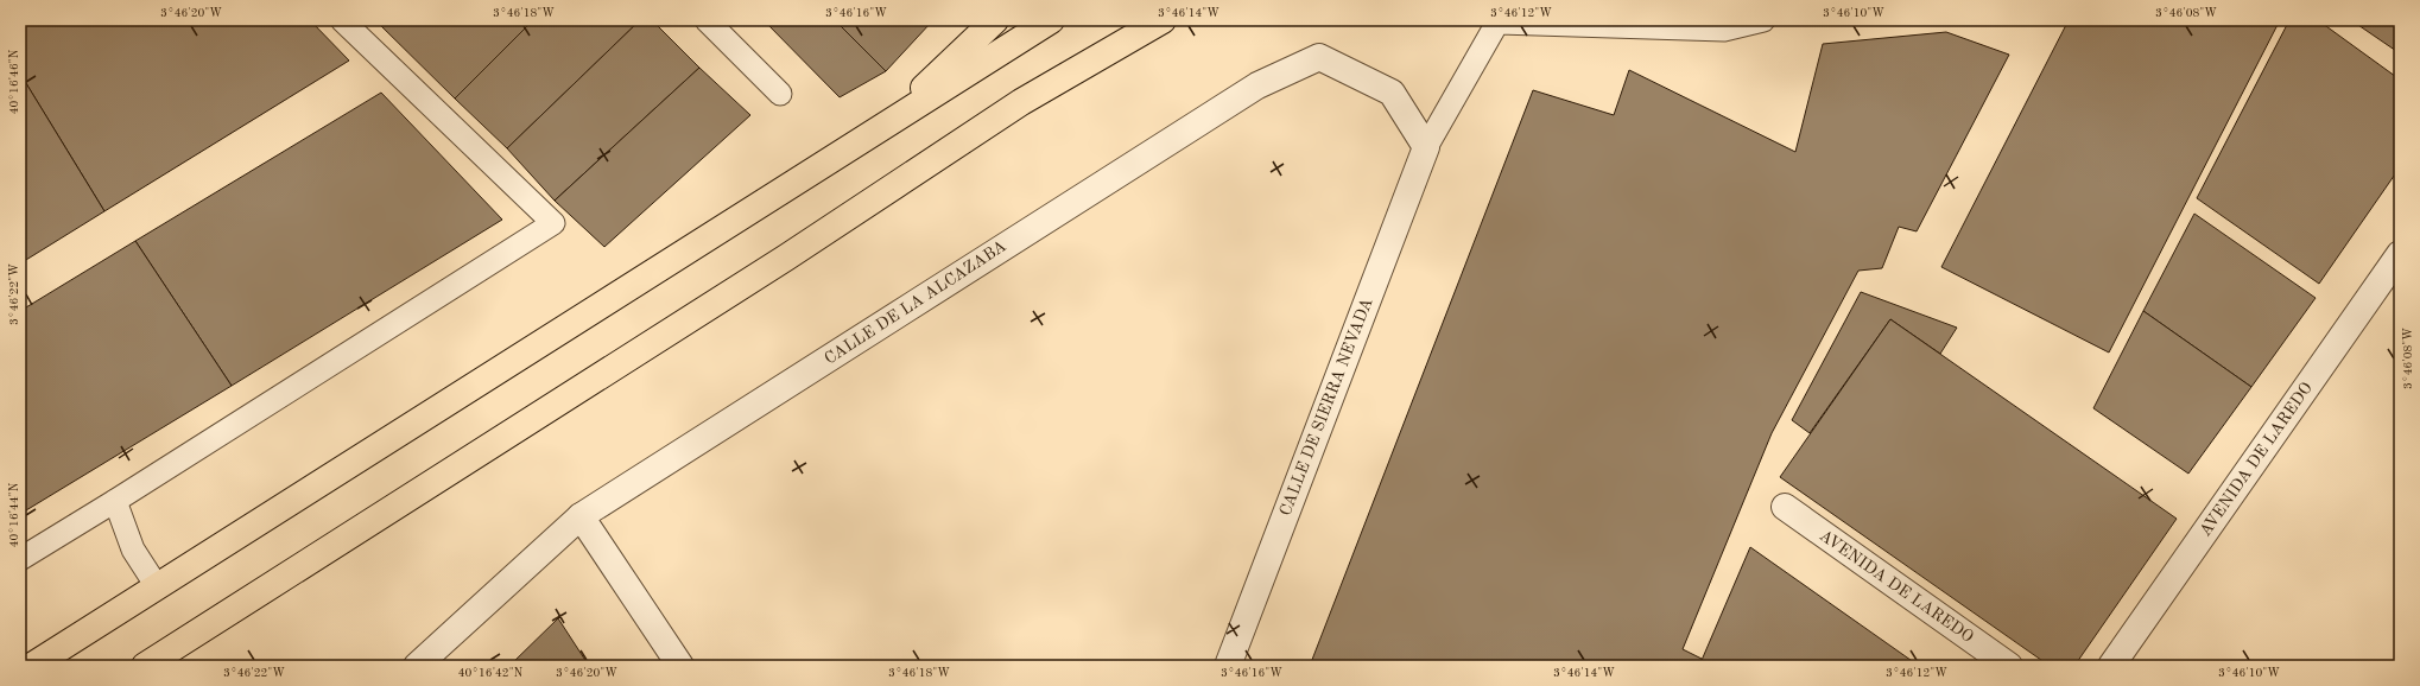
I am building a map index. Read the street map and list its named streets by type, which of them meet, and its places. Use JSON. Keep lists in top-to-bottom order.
{
  "streets": {
    "street": ["CALLE DE LA ALCAZABA", "CALLE DE SIERRA NEVADA", "AVENIDA DE LAREDO"]
  },
  "crossings": [
    ["CALLE DE LA ALCAZABA", "CALLE DE SIERRA NEVADA"]
  ],
  "coordinates": [
    "3°46'20\"W",
    "3°46'18\"W",
    "3°46'16\"W",
    "3°46'14\"W",
    "3°46'12\"W",
    "3°46'10\"W",
    "3°46'08\"W",
    "40°16'46\"N",
    "3°46'22\"W",
    "40°16'44\"N",
    "40°16'42\"N"
  ]
}
